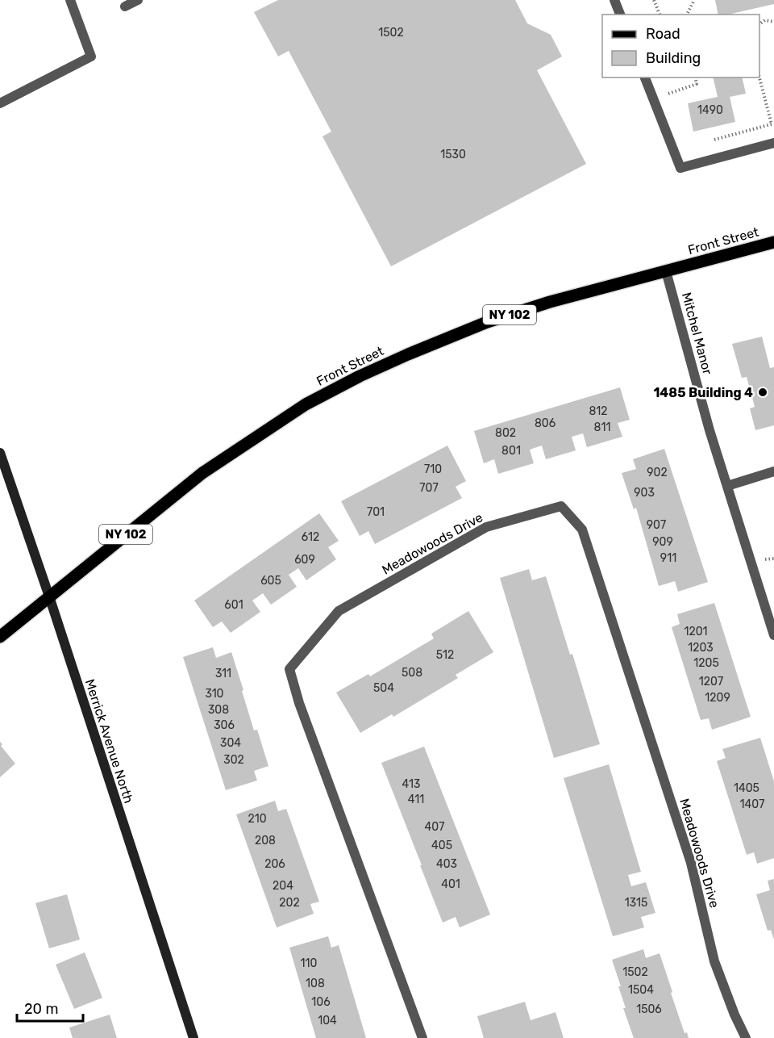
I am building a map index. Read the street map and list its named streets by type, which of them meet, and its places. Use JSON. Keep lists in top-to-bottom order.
{
  "streets": {
    "main road": ["Front Street", "NY 102", "Merrick Avenue North"],
    "street": ["Mitchel Manor", "Meadowoods Drive"]
  },
  "crossings": [
    ["Front Street", "Mitchel Manor"],
    ["Front Street", "Merrick Avenue North"]
  ],
  "places": ["1485 Building 4"],
  "house_numbers": [
    "1502",
    "1490",
    "1530",
    "812",
    "806",
    "811",
    "802",
    "801",
    "710",
    "902",
    "707",
    "903",
    "701",
    "907",
    "612",
    "909",
    "911",
    "609",
    "605",
    "601",
    "1201",
    "1203",
    "512",
    "1205",
    "508",
    "311",
    "1207",
    "504",
    "310",
    "1209",
    "308",
    "306",
    "304",
    "302",
    "413",
    "1405",
    "411",
    "1407",
    "210",
    "407",
    "208",
    "405",
    "206",
    "403",
    "401",
    "204",
    "202",
    "1315",
    "110",
    "1502",
    "108",
    "1504",
    "106",
    "1506",
    "104"
  ],
  "legend": ["Road", "Building"],
  "scale_bar": "20 m"
}
